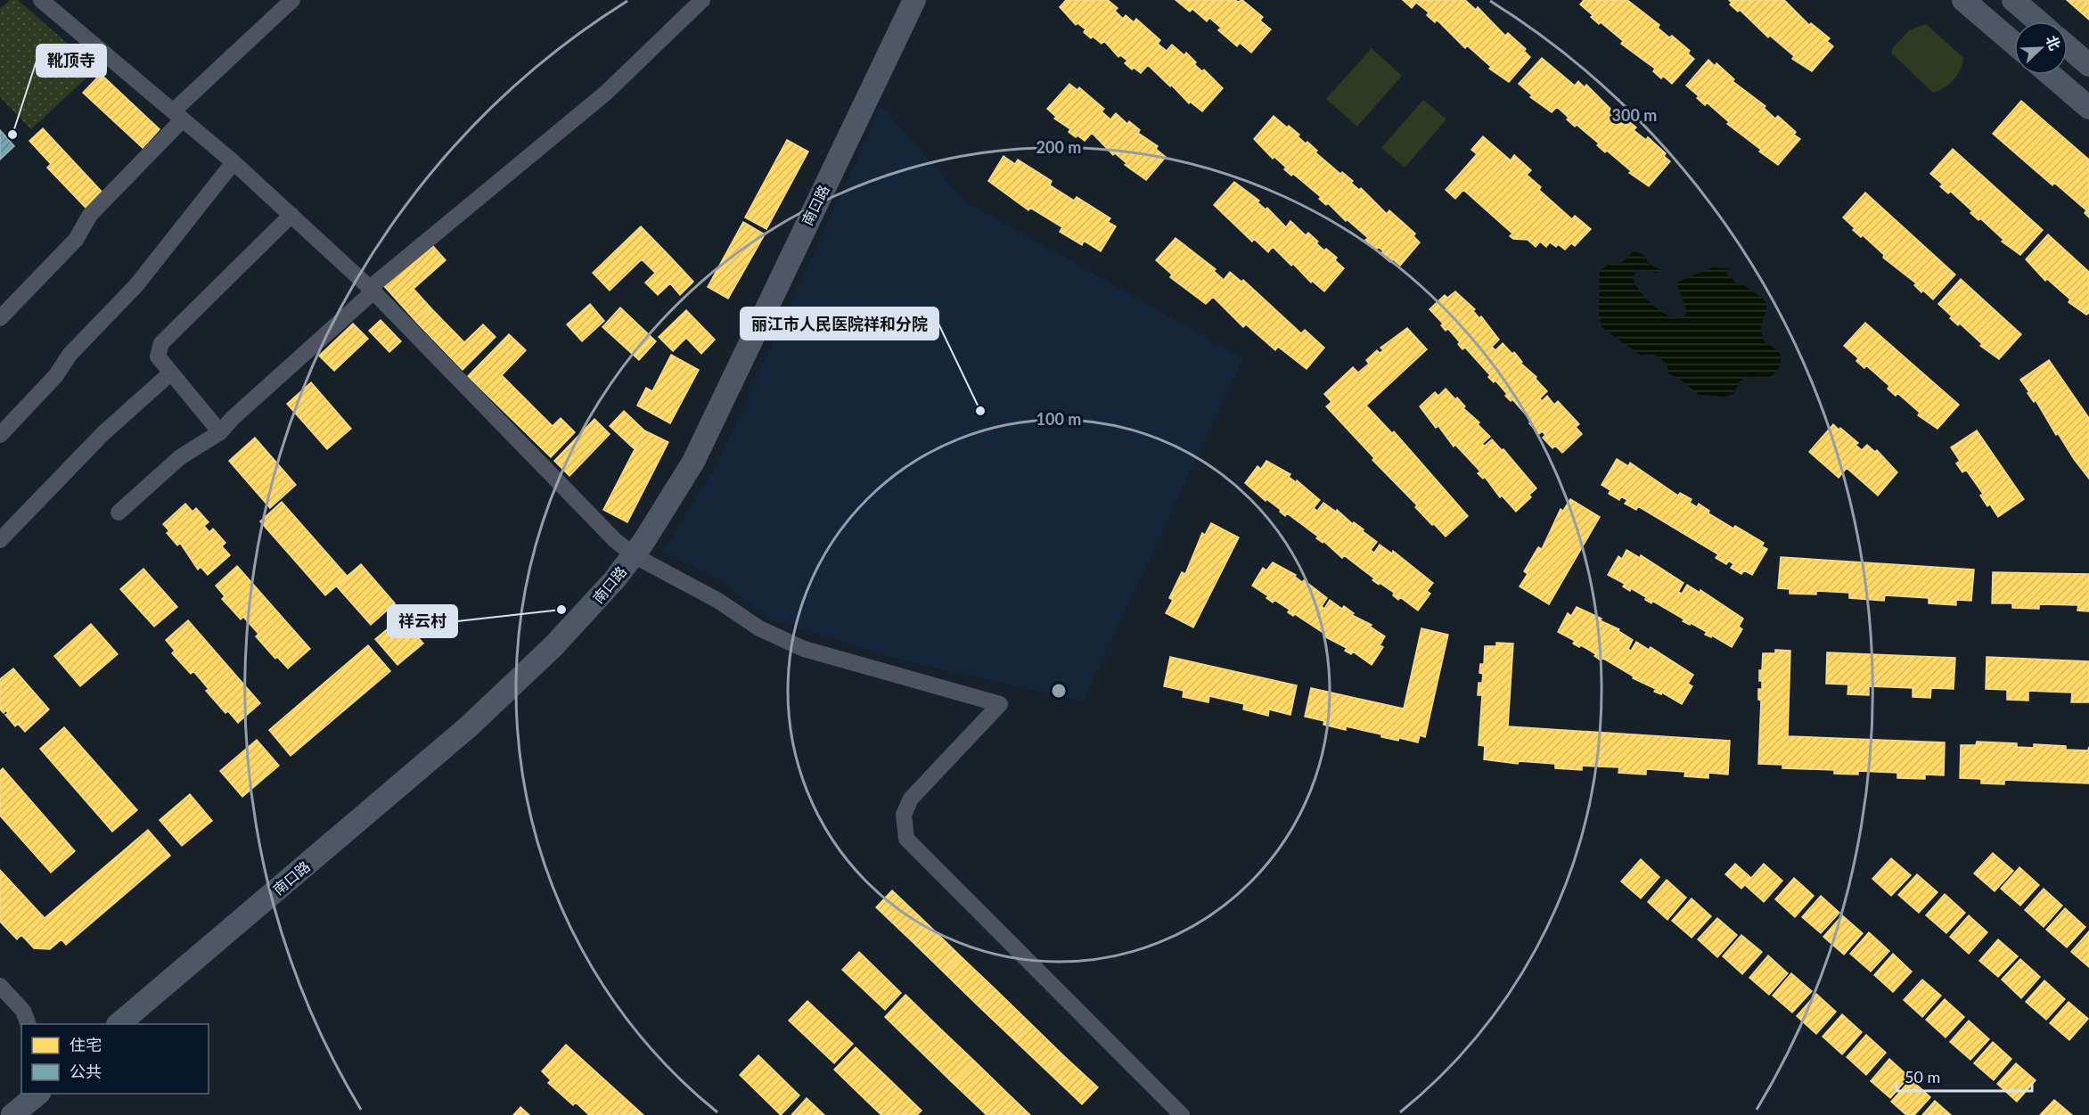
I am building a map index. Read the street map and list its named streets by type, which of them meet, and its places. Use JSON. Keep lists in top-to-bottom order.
{
  "streets": {
    "main road": ["南口路"]
  },
  "places": ["靴顶寺", "丽江市人民医院祥和分院", "祥云村"],
  "legend": ["住宅", "公共"],
  "scale_bar": "50 m",
  "north": "top right",
  "rings": ["300 m", "200 m", "100 m"]
}
